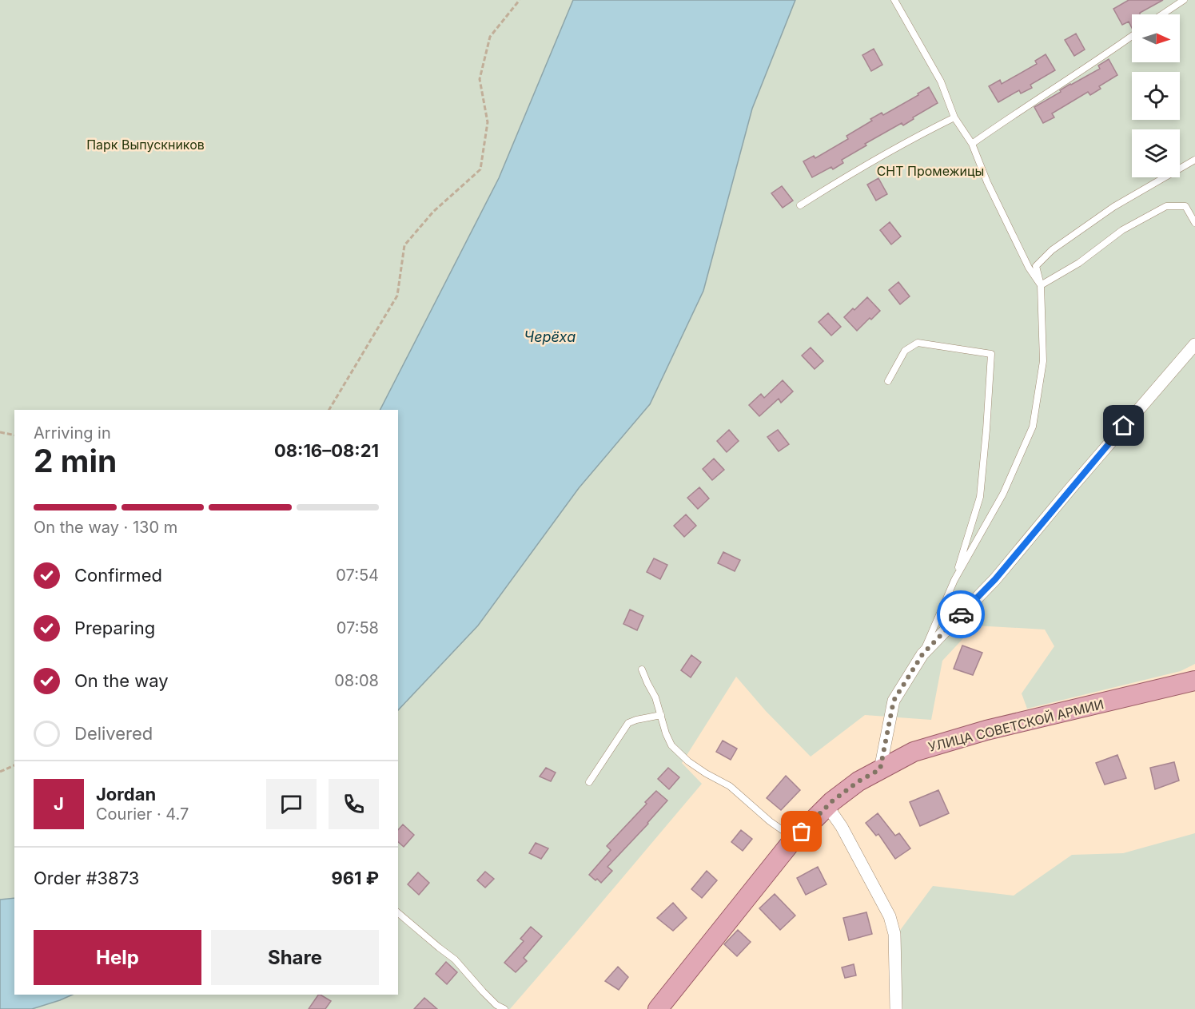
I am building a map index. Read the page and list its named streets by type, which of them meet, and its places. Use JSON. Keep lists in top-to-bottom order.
{
  "streets": {
    "main road": ["УЛИЦА СОВЕТСКОЙ АРМИИ"]
  },
  "water": ["Черёха"],
  "parks": ["Парк Выпускников", "СНТ Промежицы"],
  "north": "right",
  "page": {
    "heading": ["2 min", "Arriving in", "08:16–08:21"],
    "panel": [
      "Jordan",
      "Courier · 4.7",
      "Order #3873",
      "961 ₽"
    ],
    "bar": "On the way · 130 m",
    "list": [
      ["Confirmed", "07:54"],
      ["Preparing", "07:58"],
      ["On the way", "08:08"],
      "Delivered"
    ],
    "round": "J",
    "buttons": ["Help", "Share"]
  }
}
